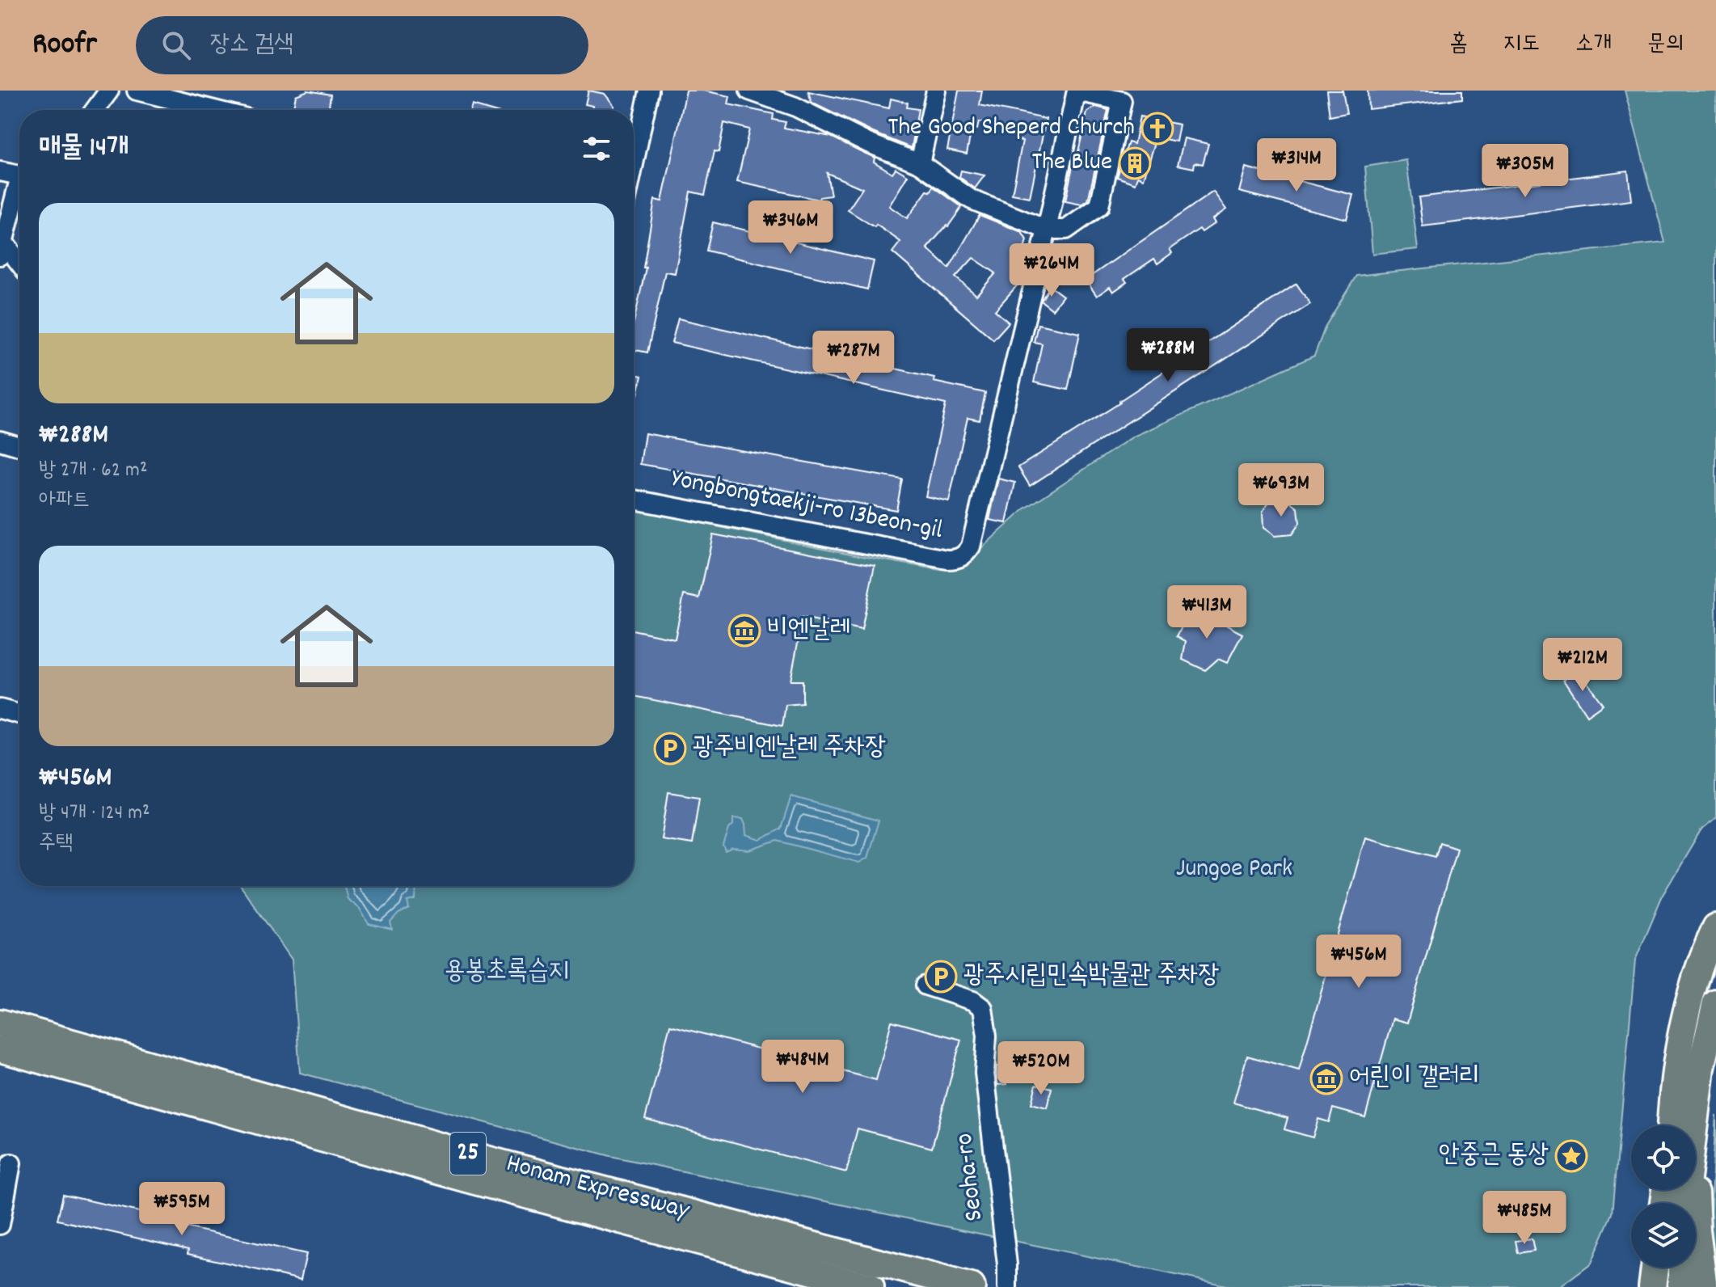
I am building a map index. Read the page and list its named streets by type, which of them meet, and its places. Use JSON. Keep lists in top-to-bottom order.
{
  "streets": {
    "highway": ["25", "Honam Expressway"],
    "street": ["Yongbongtaekji-ro 13beon-gil", "Seoha-ro"]
  },
  "parks": ["Jungoe Park", "용봉초록습지"],
  "places": {
    "church": ["The Good Sheperd Church"],
    "building": ["The Blue"],
    "museum": ["비엔날레", "어린이 갤러리"],
    "parking": ["광주비엔날레 주차장", "광주시립민속박물관 주차장"],
    "place": ["안중근 동상"]
  },
  "page": {
    "header": "Roofr",
    "search": "장소 검색",
    "nav": [
      "홈",
      "지도",
      "소개",
      "문의"
    ],
    "heading": "매물 14개",
    "price": [
      "₩314M",
      "₩305M",
      "₩346M",
      "₩264M",
      "₩288M",
      "₩287M",
      "₩693M",
      "₩413M",
      "₩212M",
      "₩456M",
      "₩484M",
      "₩520M",
      "₩595M",
      "₩485M"
    ],
    "list": [
      {
        "name": "₩288M",
        "note": "방 2개 · 62 m² · 아파트"
      },
      {
        "name": "₩456M",
        "note": "방 4개 · 124 m² · 주택"
      }
    ]
  }
}
